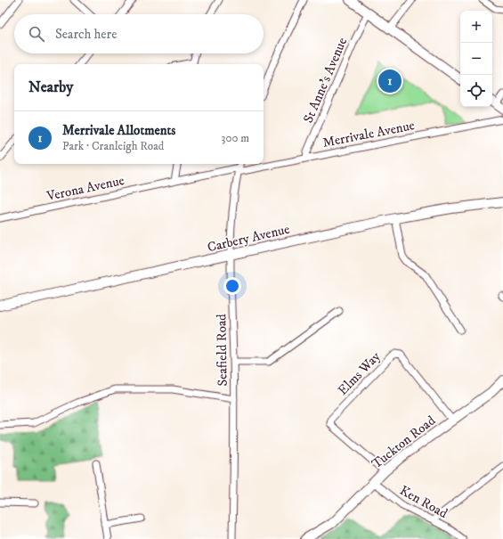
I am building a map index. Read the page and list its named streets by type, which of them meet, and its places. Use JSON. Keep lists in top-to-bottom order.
{
  "streets": {
    "street": [
      "St Anne's Avenue",
      "Merrivale Avenue",
      "Verona Avenue",
      "Carbery Avenue",
      "Seafield Road",
      "Elms Way",
      "Tuckton Road",
      "Ken Road"
    ]
  },
  "crossings": [
    ["St Anne's Avenue", "Merrivale Avenue"],
    ["Merrivale Avenue", "Verona Avenue"],
    ["Merrivale Avenue", "Seafield Road"],
    ["Verona Avenue", "Seafield Road"],
    ["Carbery Avenue", "Seafield Road"],
    ["Elms Way", "Tuckton Road"],
    ["Tuckton Road", "Ken Road"]
  ],
  "page": {
    "map_buttons": ["+", "−"],
    "search": "Search here",
    "heading": "Nearby",
    "pins": "1",
    "list": [
      {
        "mark": "1",
        "name": "Merrivale Allotments",
        "note": "Park · Cranleigh Road",
        "value": "300 m"
      }
    ]
  }
}
